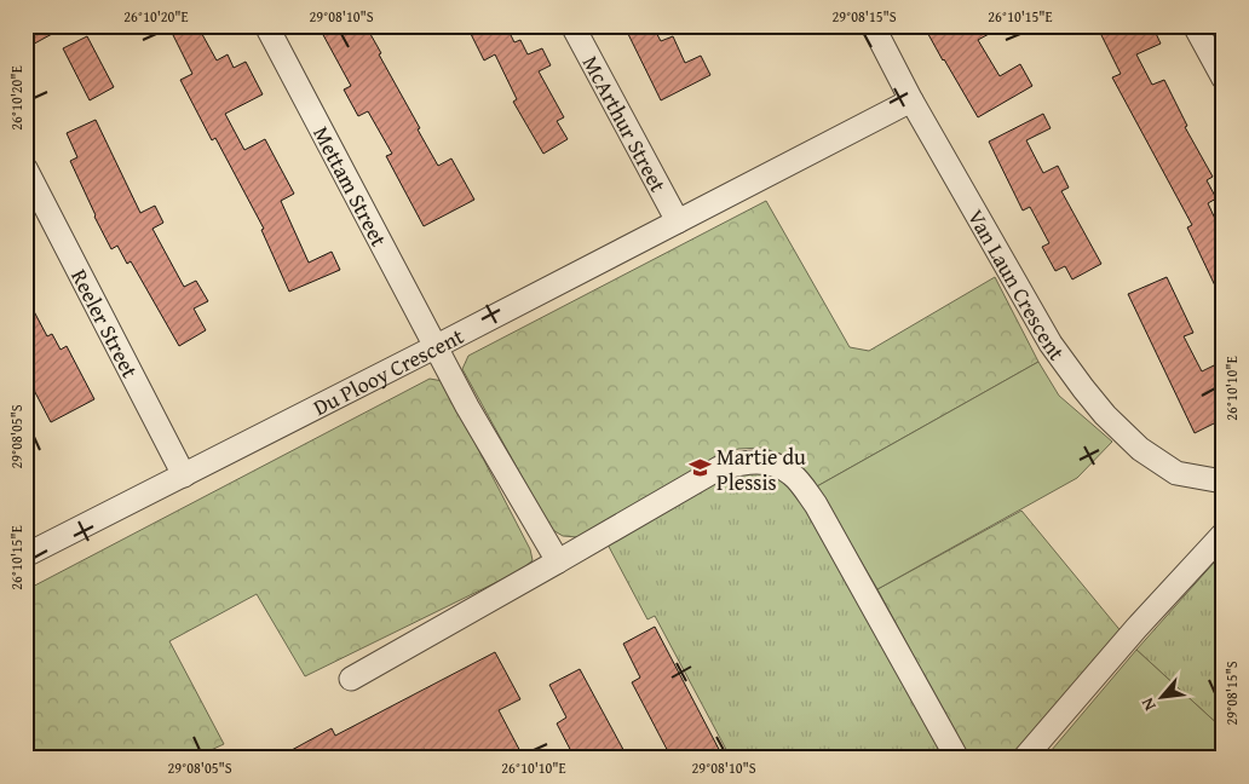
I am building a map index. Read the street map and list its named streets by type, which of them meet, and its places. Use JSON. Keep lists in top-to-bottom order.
{
  "streets": {
    "street": [
      "McArthur Street",
      "Mettam Street",
      "Van Laun Crescent",
      "Reeler Street",
      "Du Plooy Crescent"
    ]
  },
  "crossings": [
    ["McArthur Street", "Du Plooy Crescent"],
    ["Mettam Street", "Du Plooy Crescent"],
    ["Van Laun Crescent", "Du Plooy Crescent"],
    ["Reeler Street", "Du Plooy Crescent"]
  ],
  "places": {
    "school or university": ["Martie du Plessis"]
  },
  "north": "bottom left",
  "coordinates": [
    "26°10'20\"E",
    "29°08'10\"S",
    "29°08'15\"S",
    "26°10'15\"E",
    "26°10'10\"E",
    "29°08'05\"S"
  ]
}
